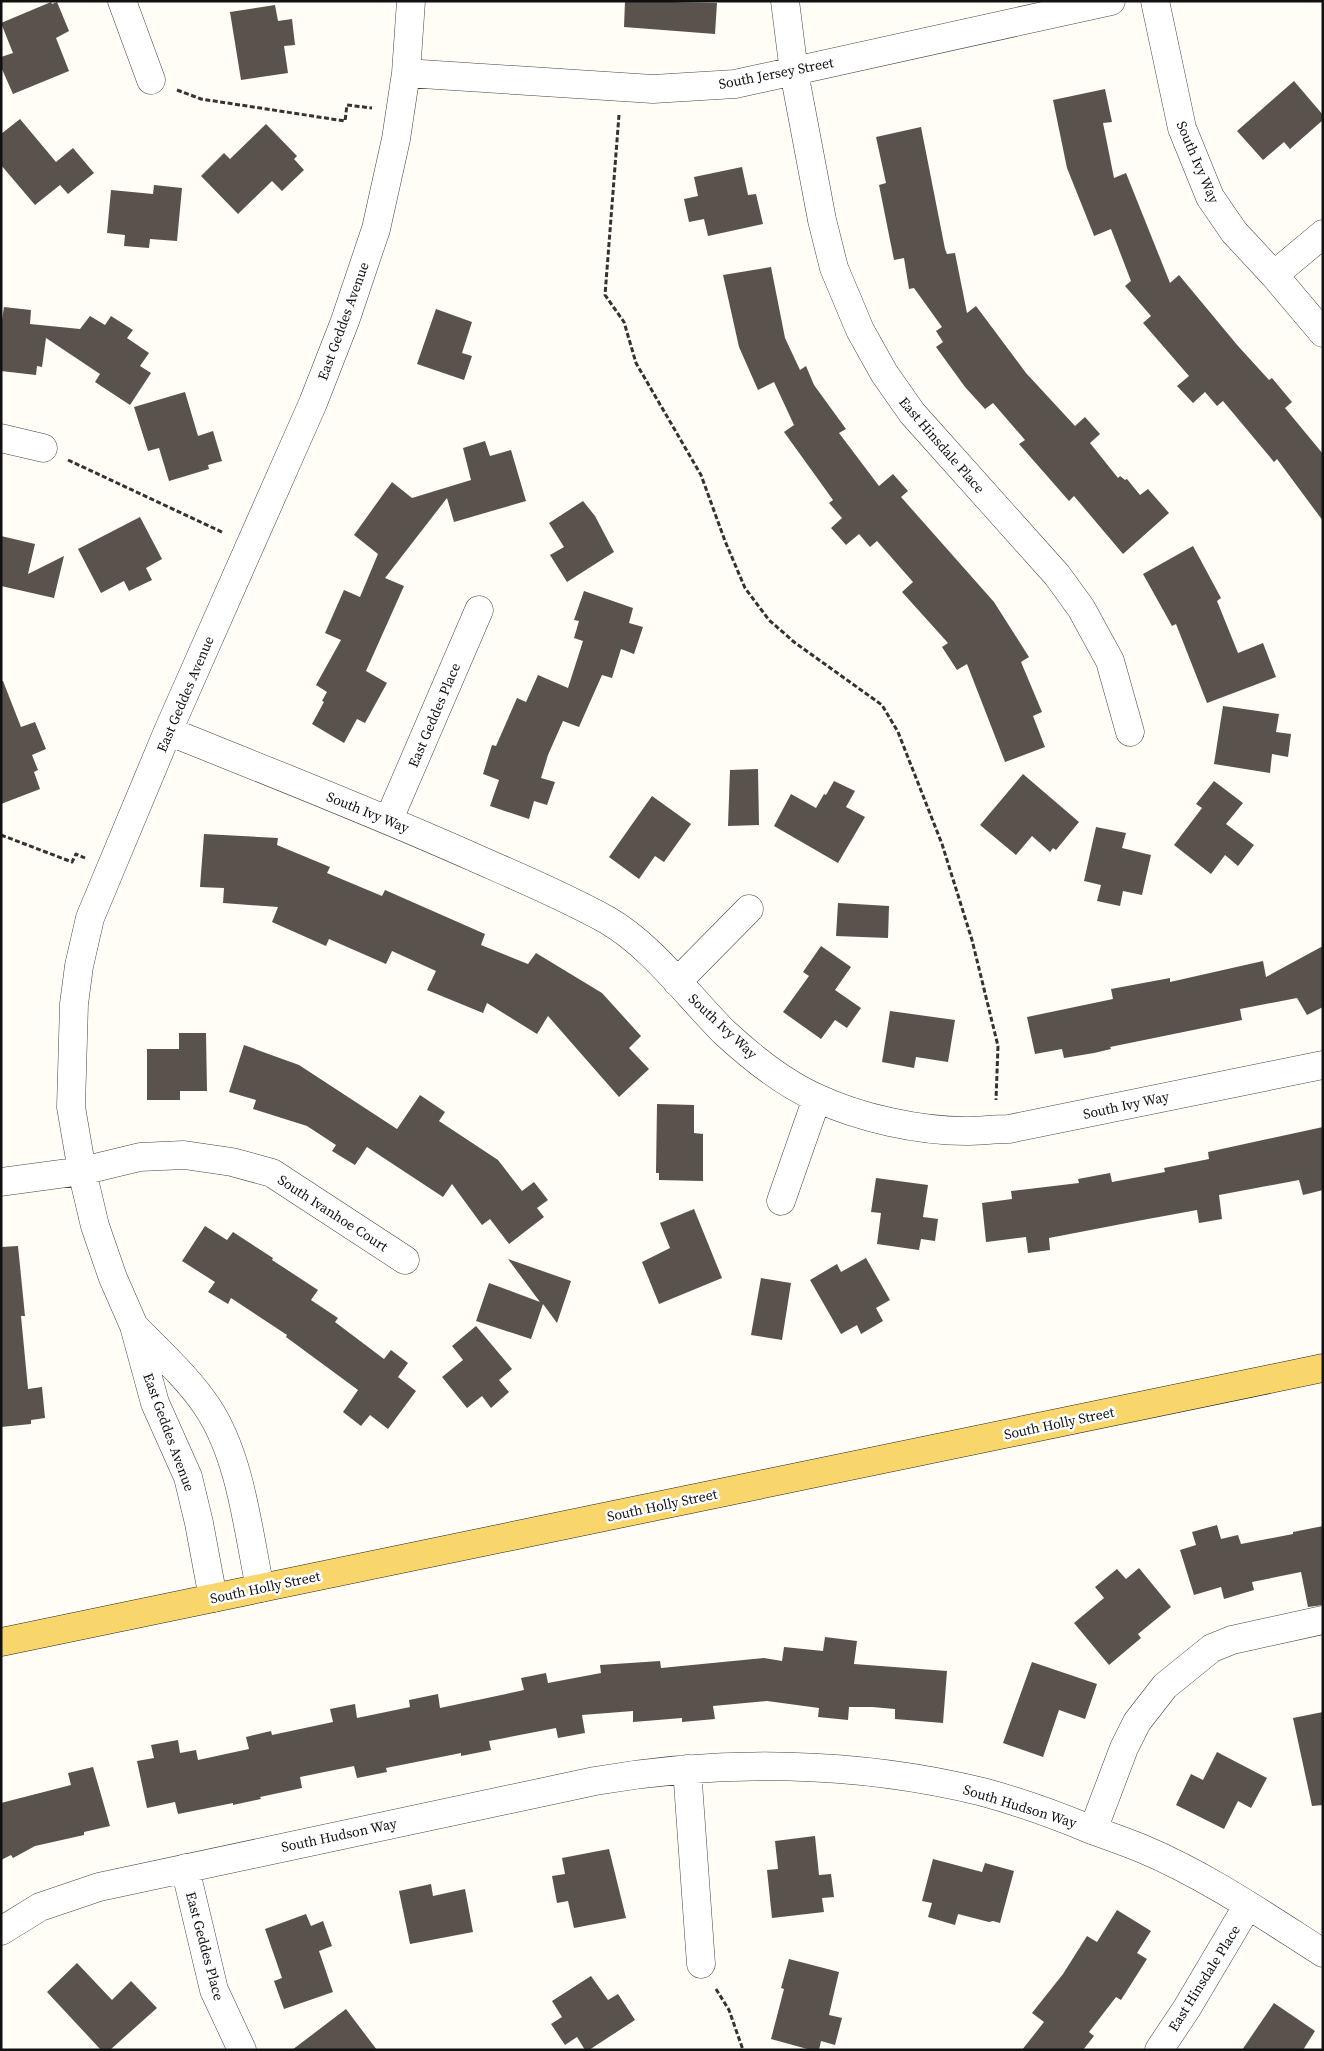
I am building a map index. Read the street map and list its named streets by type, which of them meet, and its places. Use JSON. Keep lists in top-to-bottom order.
{
  "streets": {
    "main road": ["South Holly Street"],
    "street": [
      "South Jersey Street",
      "South Ivy Way",
      "East Geddes Avenue",
      "East Hinsdale Place",
      "East Geddes Place",
      "South Ivanhoe Court",
      "South Hudson Way"
    ]
  },
  "crossings": [
    ["South Jersey Street", "East Geddes Avenue"],
    ["South Jersey Street", "East Hinsdale Place"],
    ["South Ivy Way", "East Geddes Avenue"],
    ["South Ivy Way", "East Geddes Place"],
    ["East Geddes Avenue", "South Ivanhoe Court"],
    ["East Geddes Avenue", "South Holly Street"],
    ["East Hinsdale Place", "South Hudson Way"],
    ["East Geddes Place", "South Hudson Way"]
  ]
}
